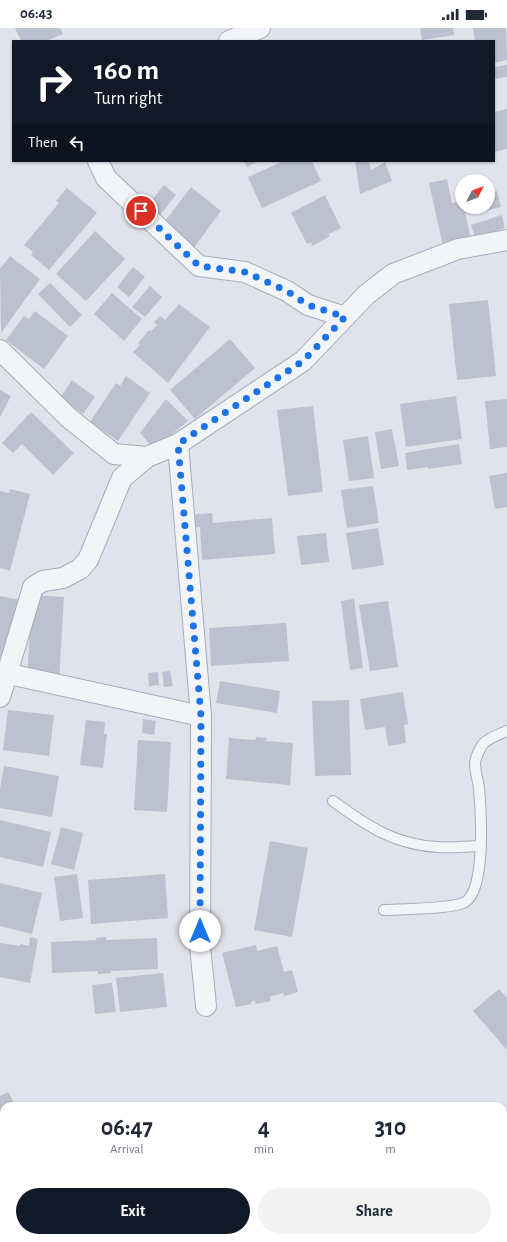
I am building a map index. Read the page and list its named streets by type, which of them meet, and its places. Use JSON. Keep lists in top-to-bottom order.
{
  "north": "top right",
  "page": {
    "status": "06:43",
    "turn": ["160 m", "Turn right"],
    "then": "Then",
    "eta": [
      "06:47",
      "Arrival",
      "4",
      "min",
      "310",
      "m"
    ],
    "buttons": ["Exit", "Share"]
  }
}
